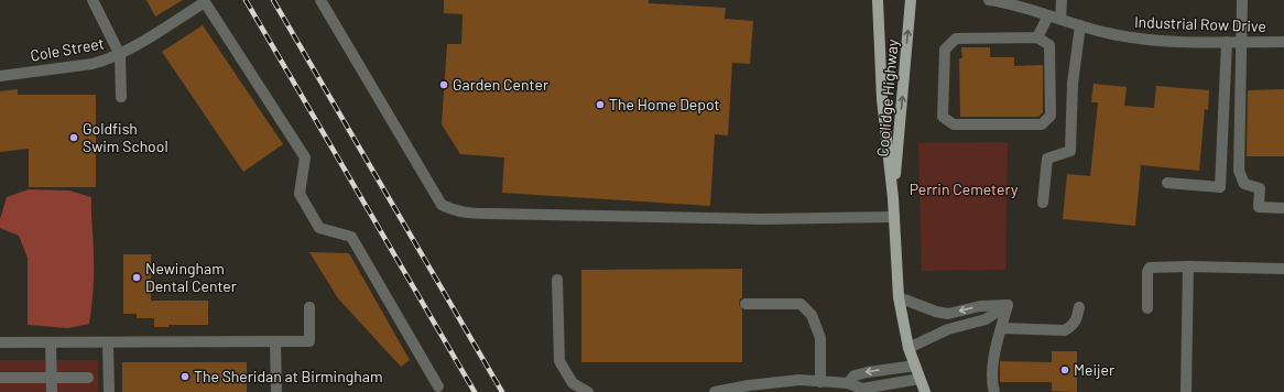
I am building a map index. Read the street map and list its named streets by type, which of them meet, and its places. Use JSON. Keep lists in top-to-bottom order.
{
  "streets": {
    "main road": ["Coolidge Highway"],
    "street": ["Industrial Row Drive", "Cole Street"]
  },
  "parks": ["Perrin Cemetery"],
  "places": [
    "Garden Center",
    "The Home Depot",
    "Goldfish Swim School",
    "Newingham Dental Center",
    "Meijer",
    "The Sheridan at Birmingham"
  ]
}
